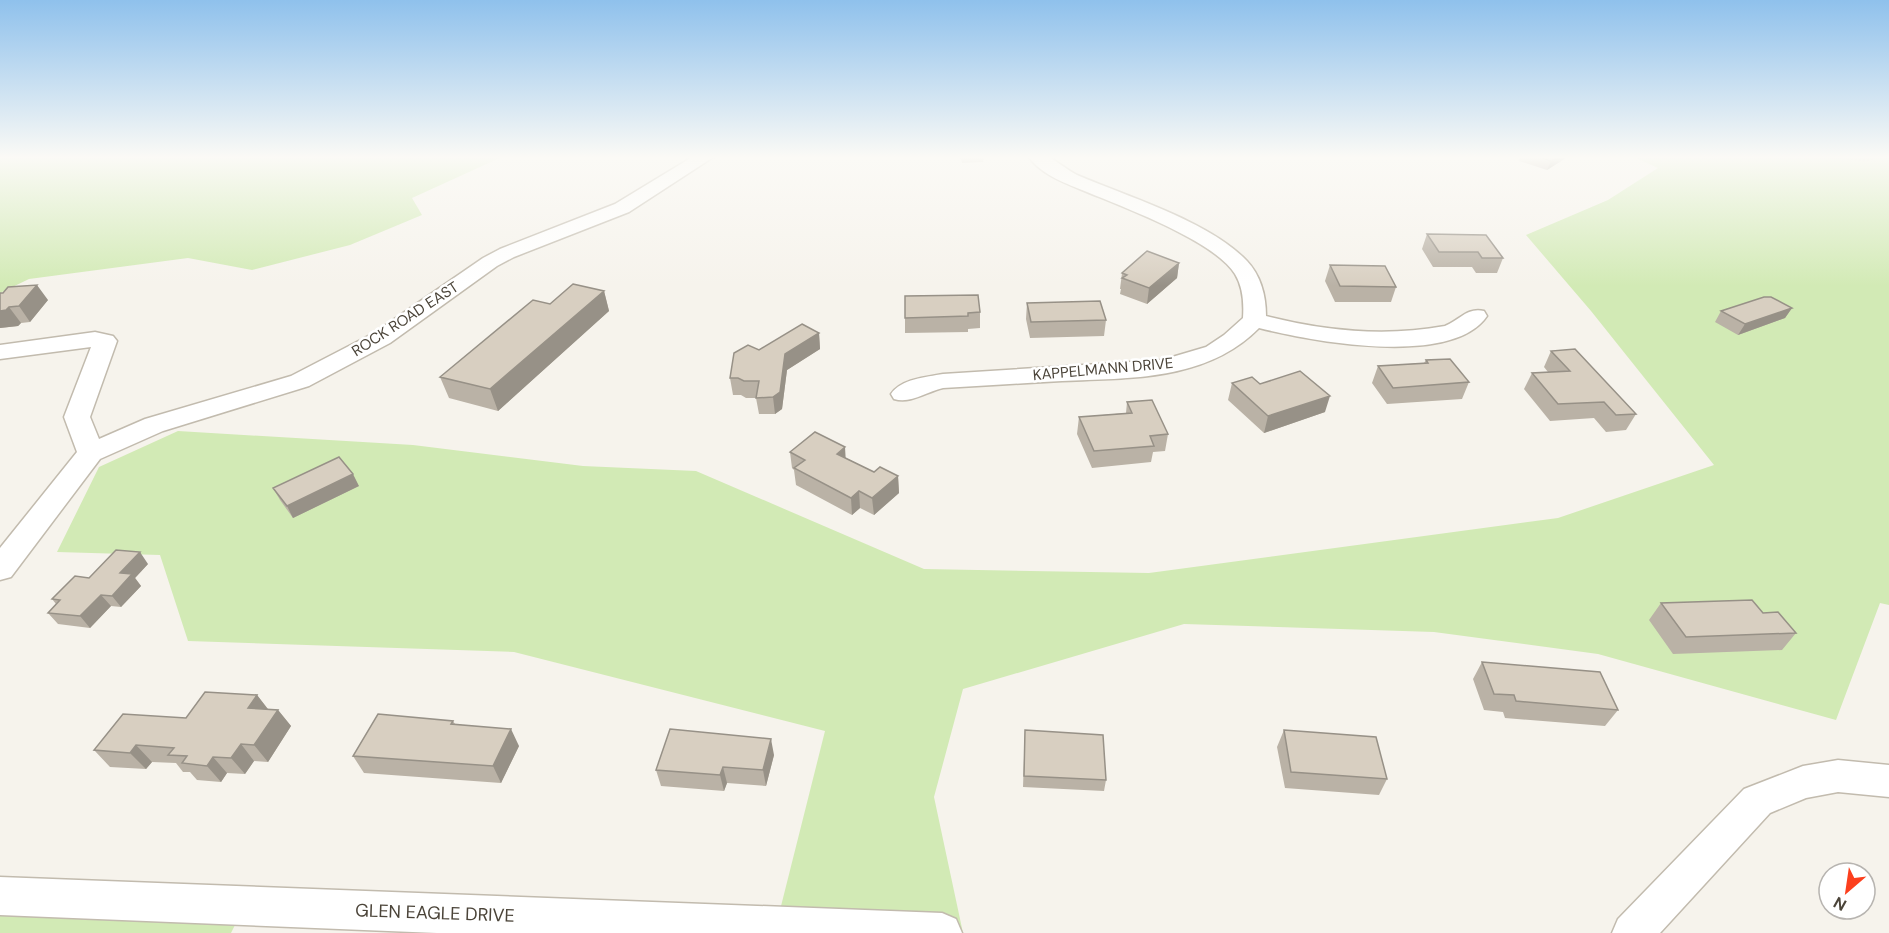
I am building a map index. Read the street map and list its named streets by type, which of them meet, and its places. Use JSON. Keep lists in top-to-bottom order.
{
  "streets": {
    "street": ["ROCK ROAD EAST", "KAPPELMANN DRIVE", "GLEN EAGLE DRIVE"]
  },
  "north": "bottom left"
}
